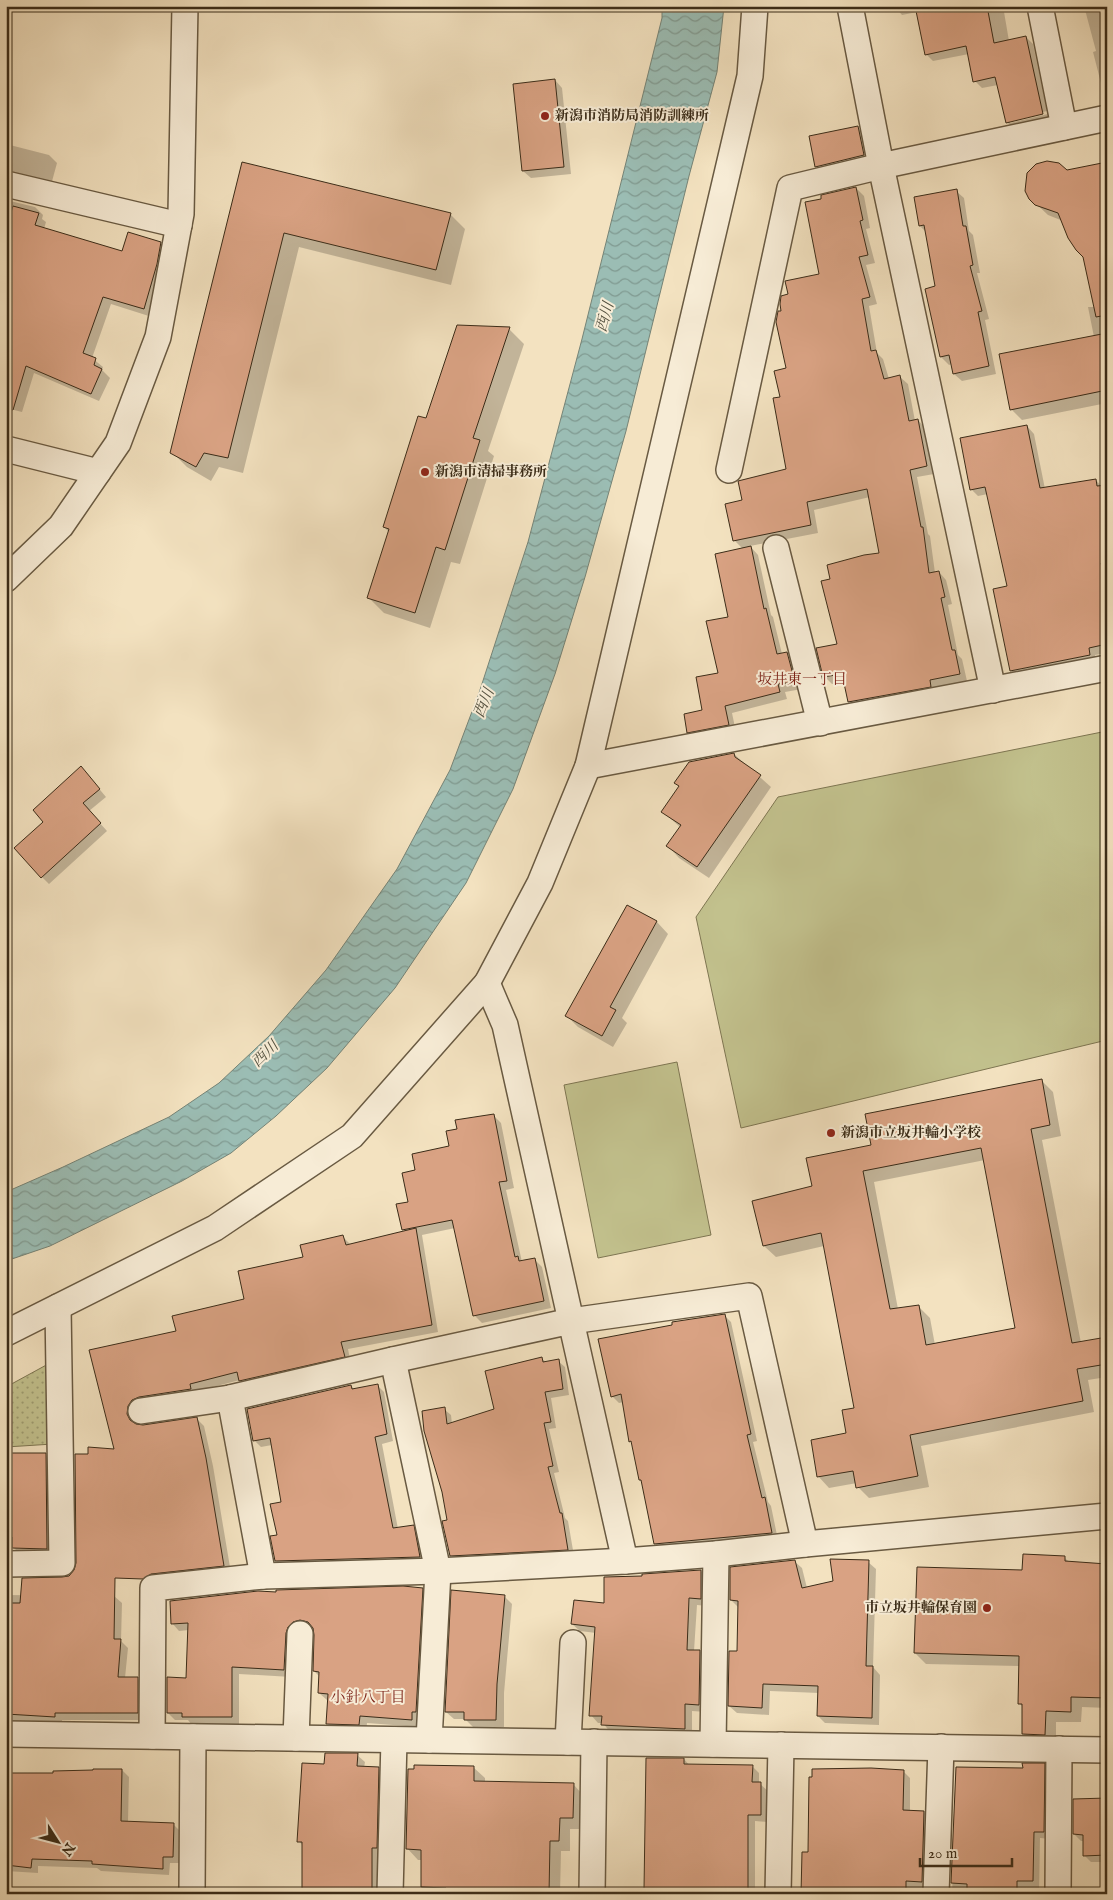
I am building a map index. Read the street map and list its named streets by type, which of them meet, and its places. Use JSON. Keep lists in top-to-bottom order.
{
  "districts": ["坂井東一丁目", "小針八丁目"],
  "water": ["西川"],
  "places": [
    "新潟市消防局消防訓練所",
    "新潟市清掃事務所",
    "新潟市立坂井輪小学校",
    "市立坂井輪保育園"
  ],
  "scale_bar": "20 m",
  "north": "bottom right"
}
